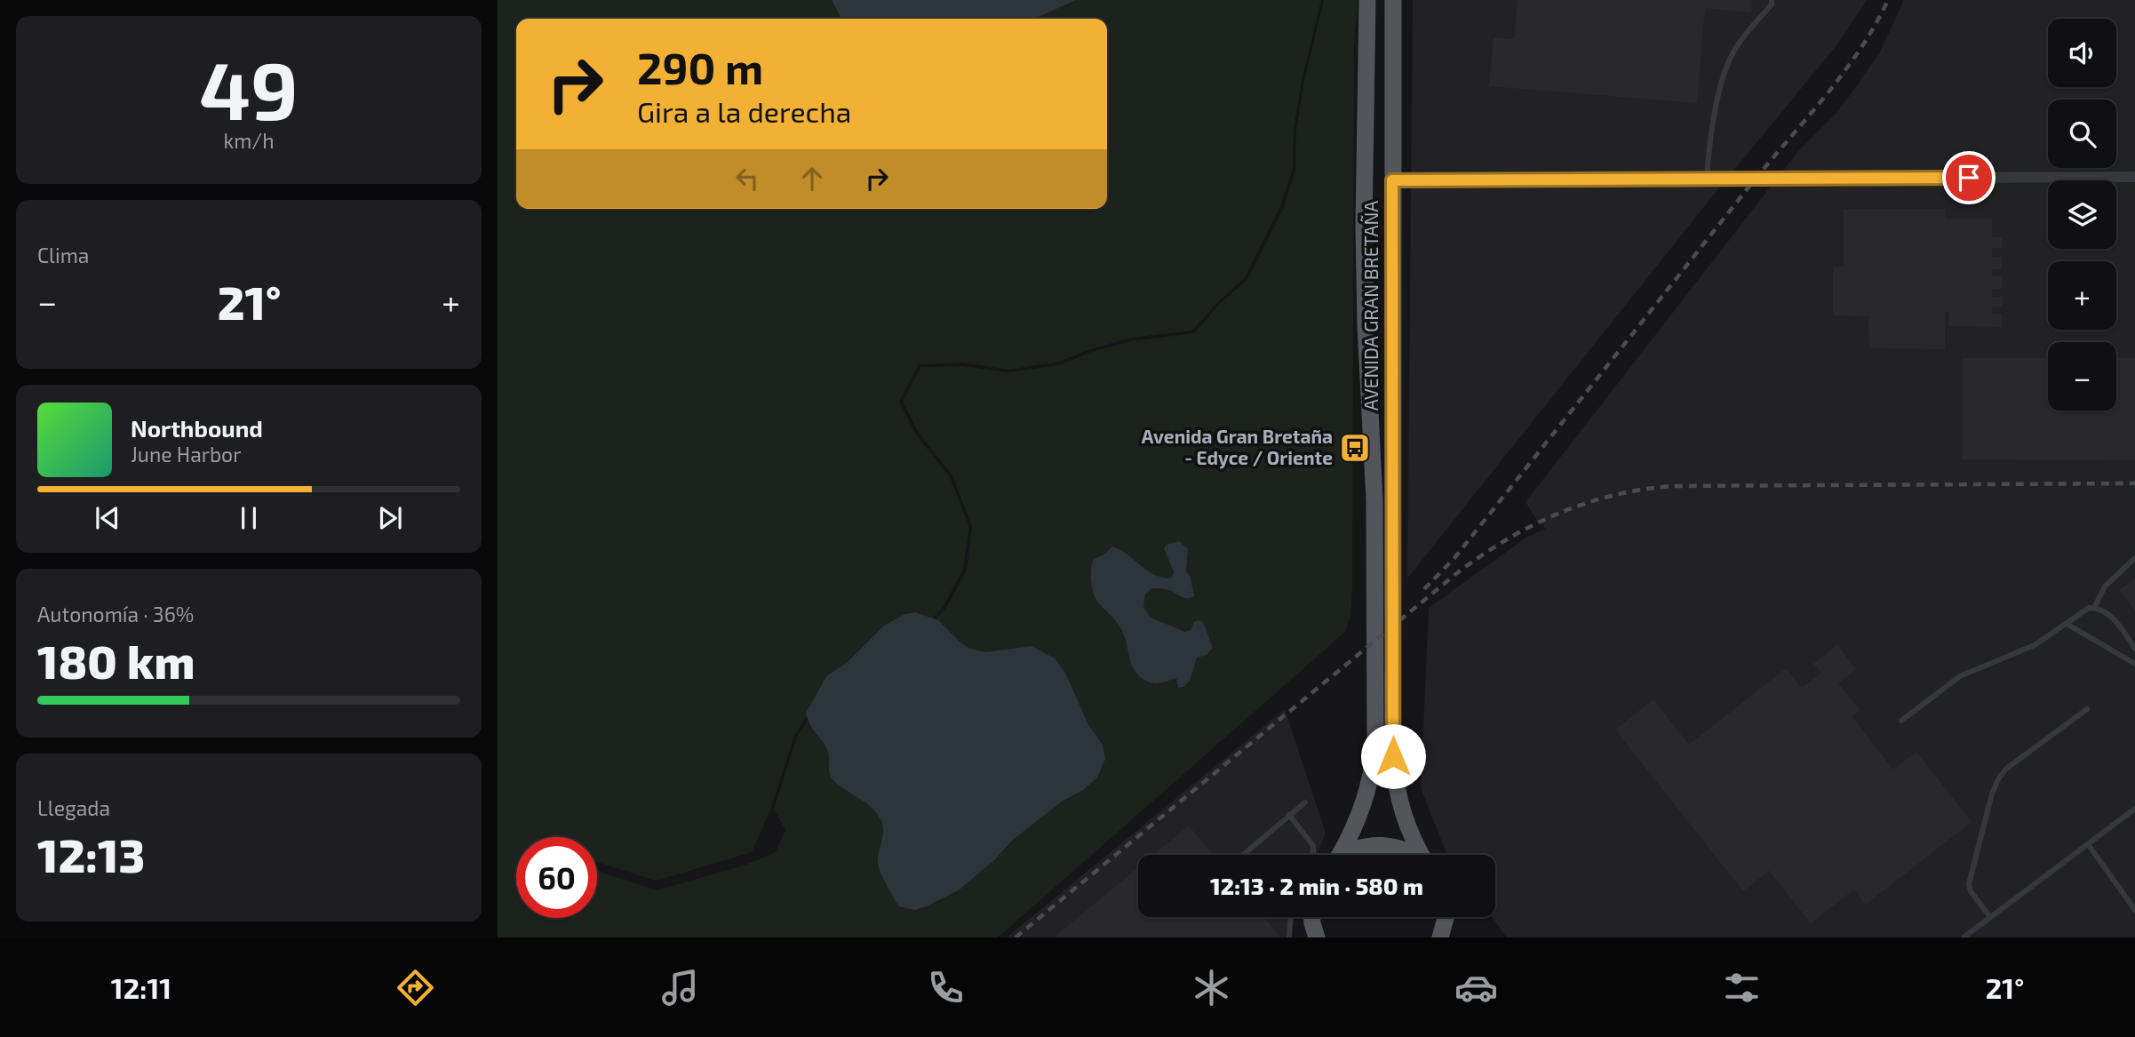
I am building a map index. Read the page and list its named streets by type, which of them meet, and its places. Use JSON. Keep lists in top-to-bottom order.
{
  "streets": {
    "main road": ["AVENIDA GRAN BRETAÑA"]
  },
  "places": {
    "bus stop": ["Avenida Gran Bretaña - Edyce / Oriente"]
  },
  "page": {
    "tile": [
      ["49", "km/h"],
      "Clima",
      ["Autonomía · 36%", "180 km"],
      ["Llegada", "12:13"]
    ],
    "map_buttons": ["+", "−"],
    "turn": ["290 m", "Gira a la derecha"],
    "heat": ["−", "21°", "+"],
    "song": ["Northbound", "June Harbor"],
    "limit": "60",
    "trip": "12:13 · 2 min · 580 m",
    "tabs": ["12:11", "21°"]
  }
}
